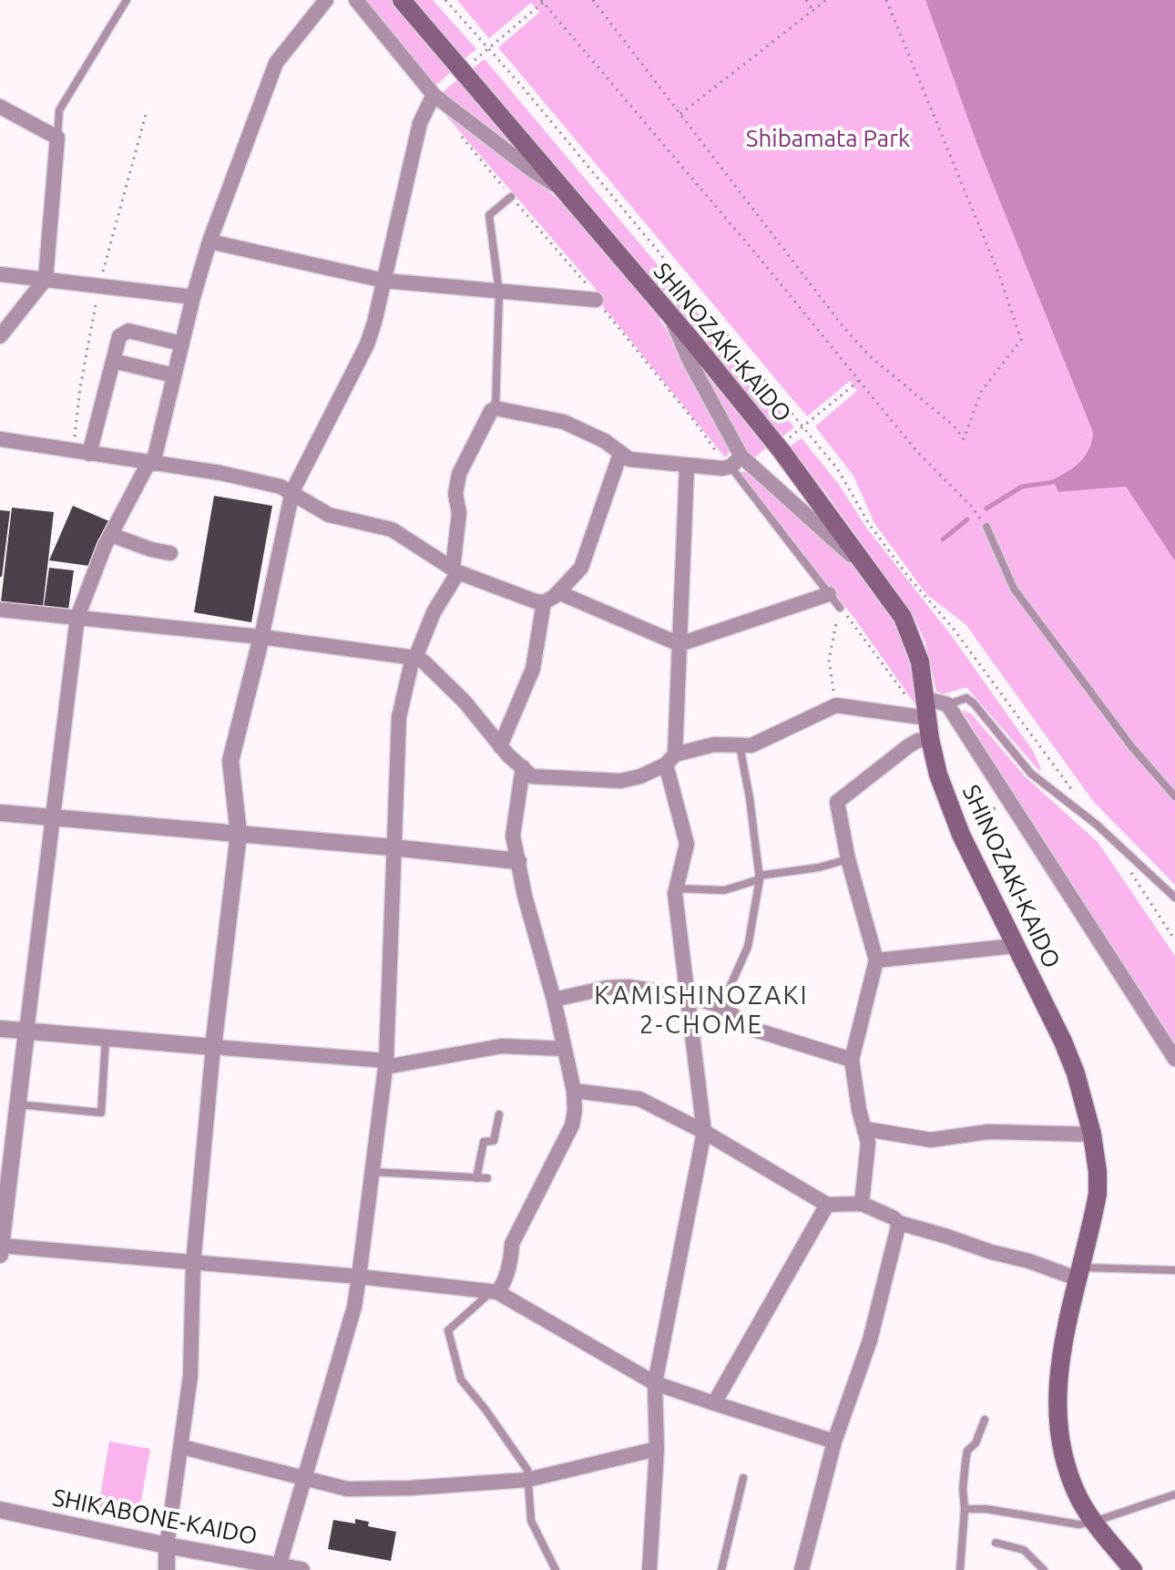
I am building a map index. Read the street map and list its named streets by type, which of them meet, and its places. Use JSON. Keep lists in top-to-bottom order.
{
  "streets": {
    "main road": ["SHINOZAKI-KAIDO"],
    "street": ["SHIKABONE-KAIDO"]
  },
  "districts": ["KAMISHINOZAKI 2-CHOME"],
  "parks": ["Shibamata Park"]
}
